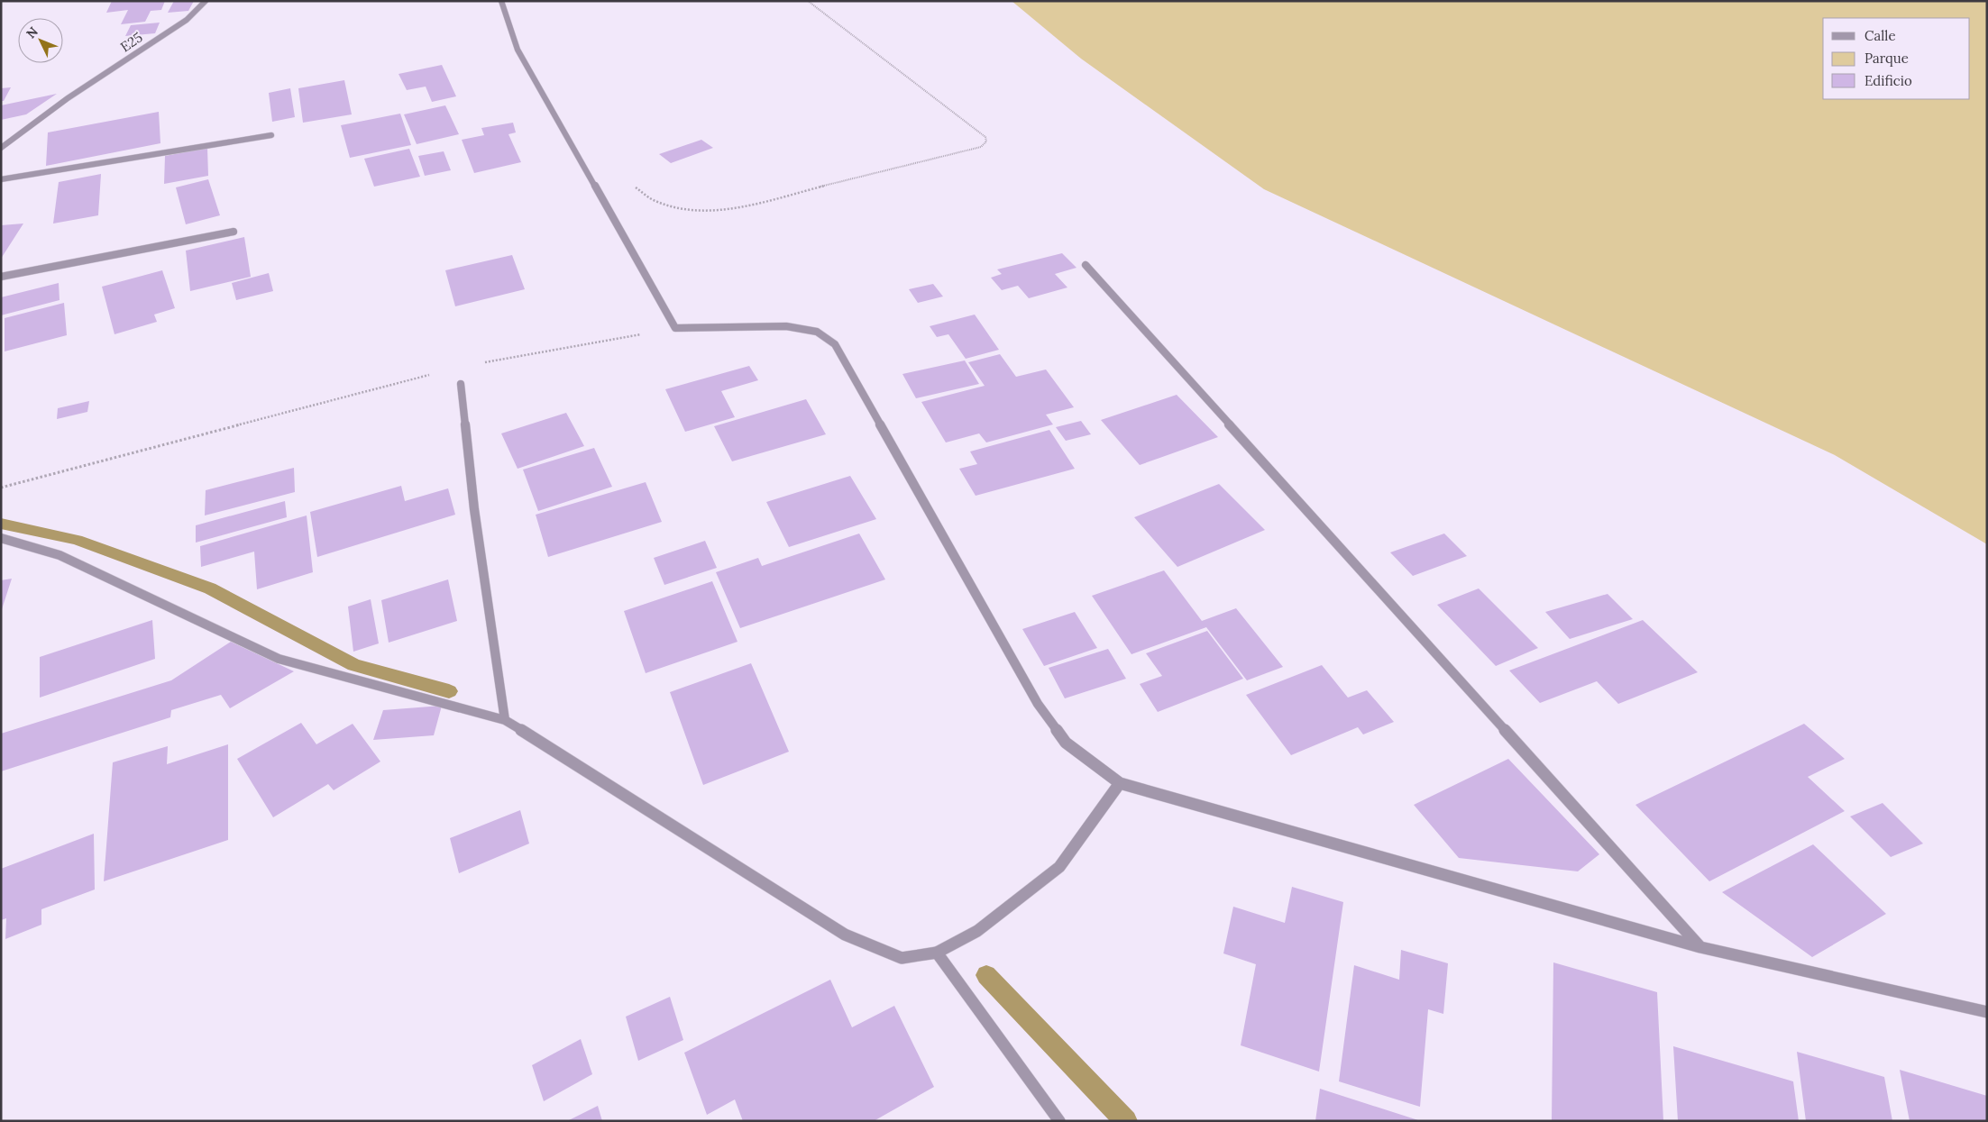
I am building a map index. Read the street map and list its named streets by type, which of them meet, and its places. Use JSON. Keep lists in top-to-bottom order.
{
  "streets": {
    "street": ["E25"]
  },
  "legend": ["Calle", "Parque", "Edificio"],
  "north": "top left"
}
